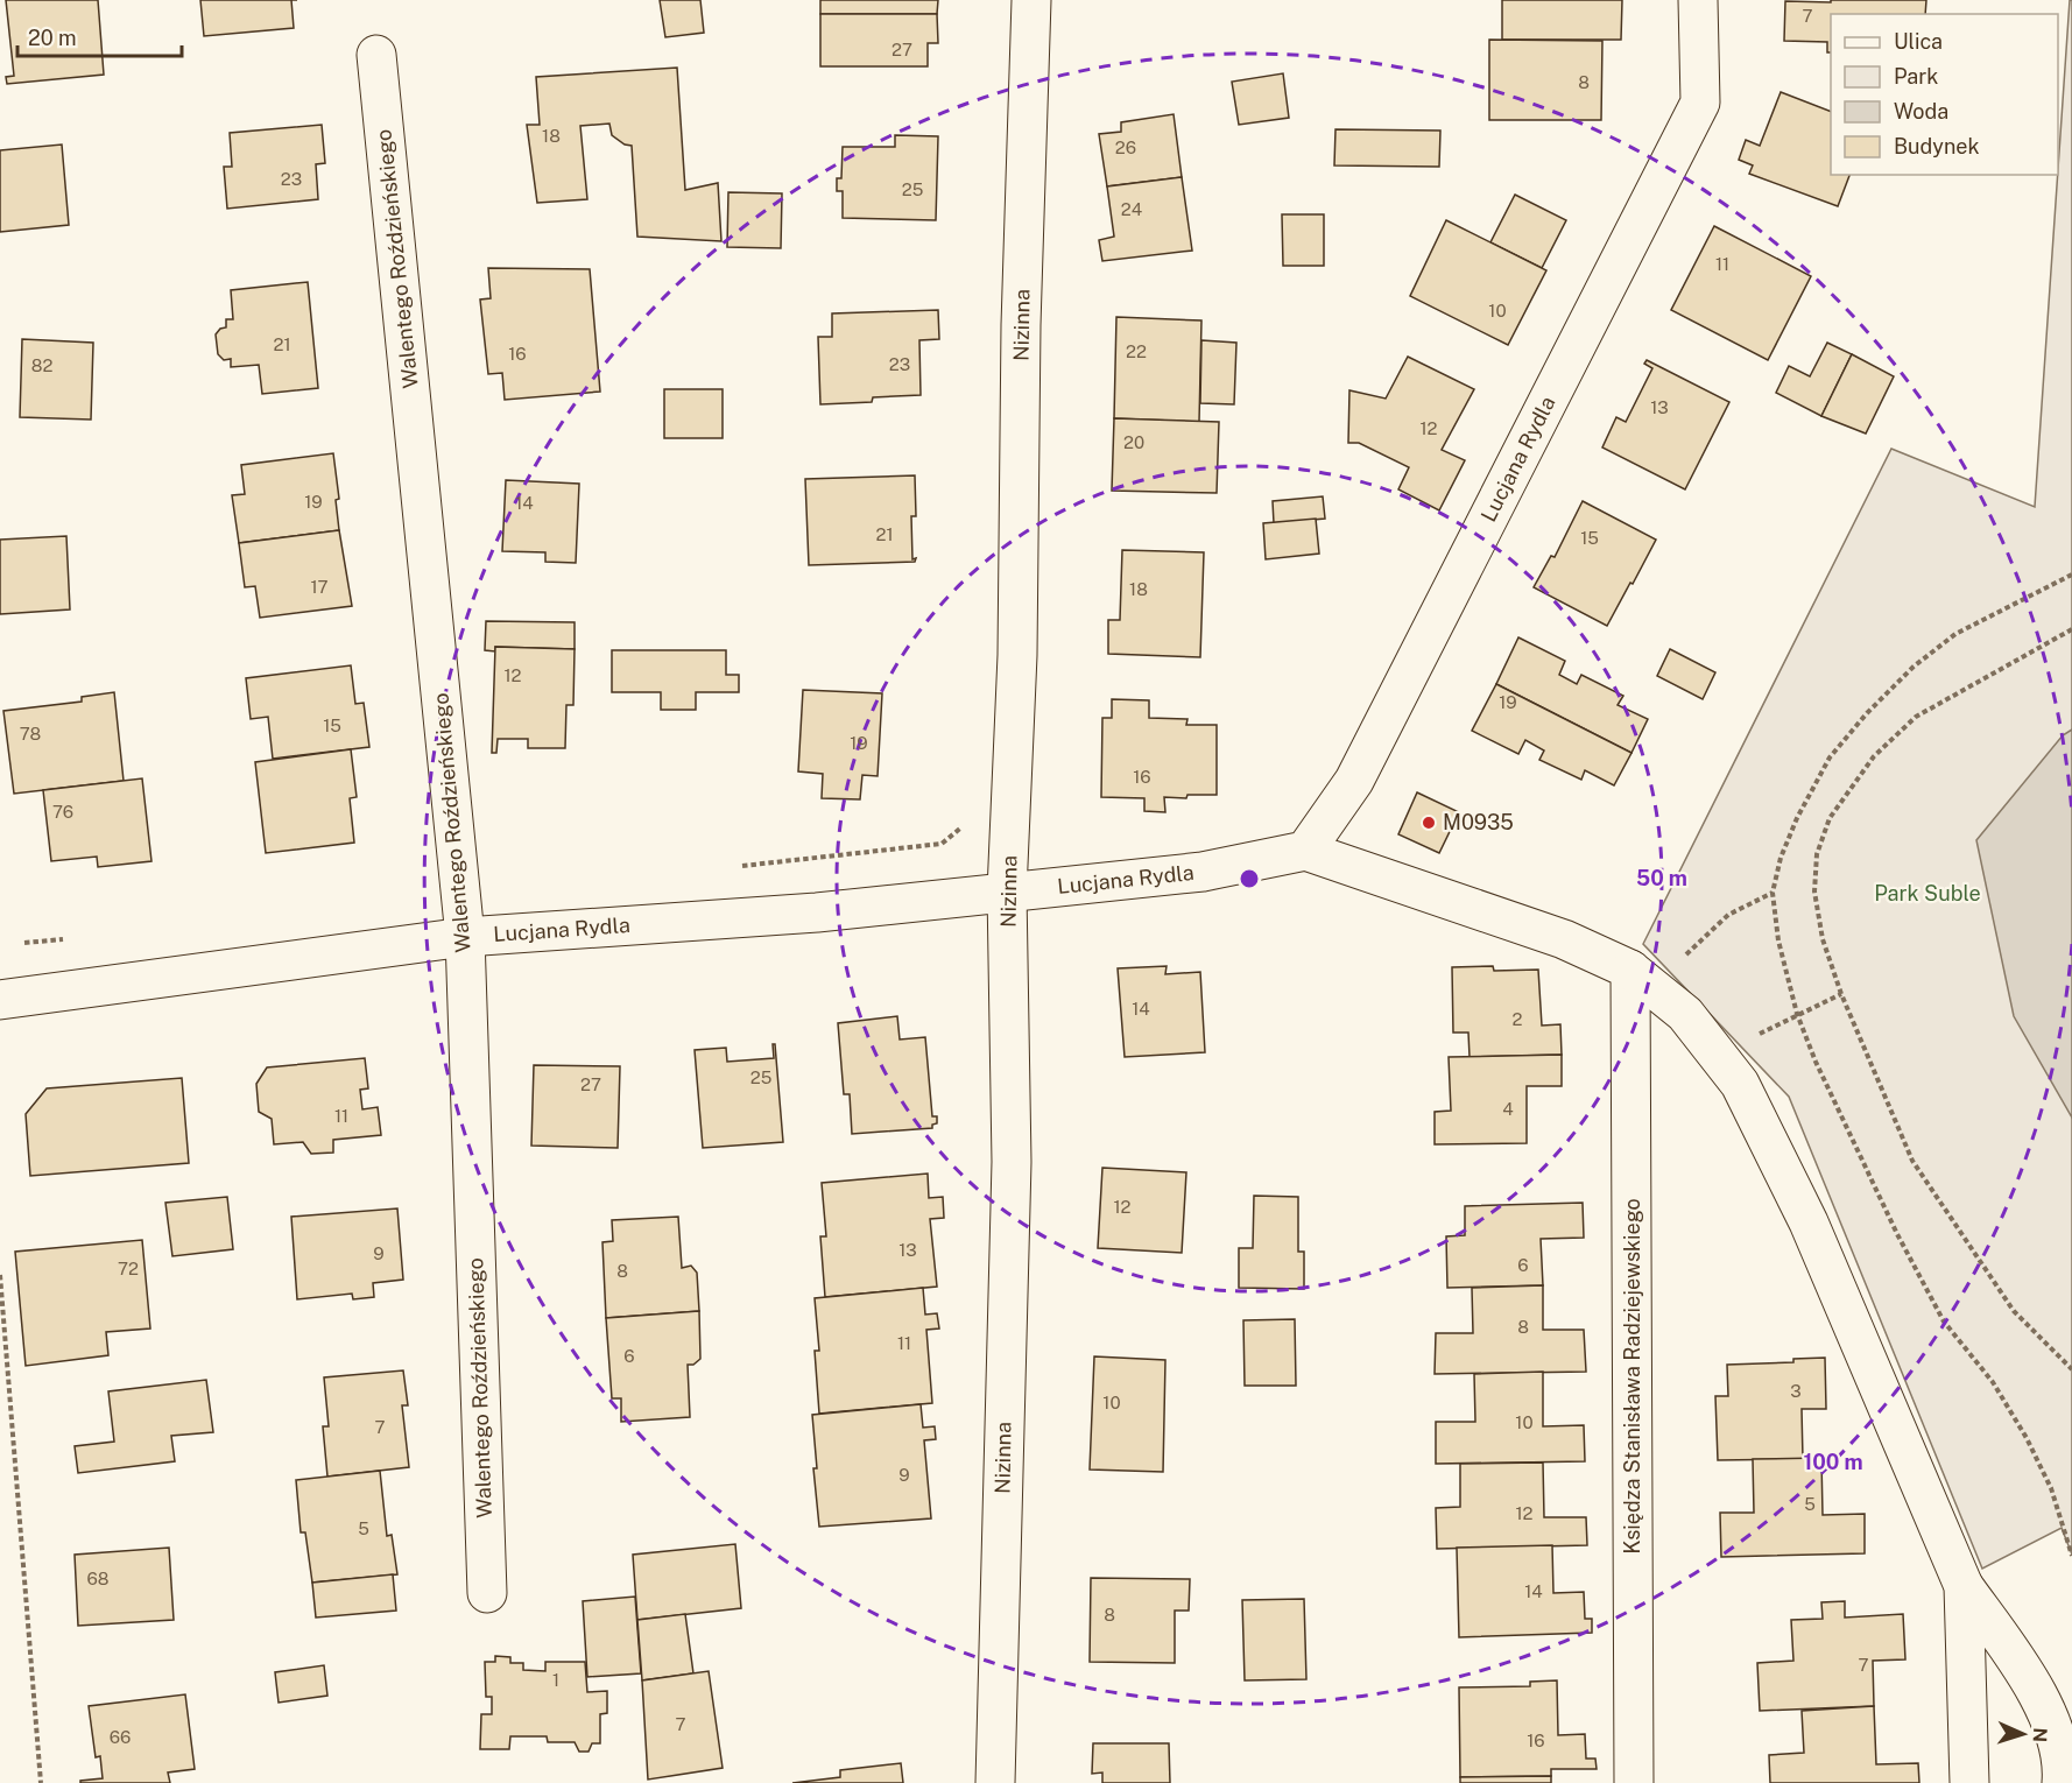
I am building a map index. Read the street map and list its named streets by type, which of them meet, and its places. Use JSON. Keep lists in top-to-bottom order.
{
  "streets": {
    "street": [
      "Walentego Roździeńskiego",
      "Nizinna",
      "Lucjana Rydla",
      "Księdza Stanisława Radziejewskiego"
    ]
  },
  "crossings": [
    ["Walentego Roździeńskiego", "Lucjana Rydla"],
    ["Nizinna", "Lucjana Rydla"]
  ],
  "parks": ["Park Suble"],
  "places": ["M0935"],
  "house_numbers": [
    "7",
    "27",
    "8",
    "18",
    "26",
    "23",
    "25",
    "24",
    "11",
    "10",
    "21",
    "22",
    "16",
    "23",
    "82",
    "13",
    "12",
    "20",
    "19",
    "14",
    "21",
    "15",
    "17",
    "18",
    "12",
    "19",
    "15",
    "78",
    "19",
    "16",
    "76",
    "14",
    "2",
    "25",
    "27",
    "4",
    "11",
    "12",
    "13",
    "9",
    "6",
    "72",
    "8",
    "8",
    "11",
    "6",
    "3",
    "10",
    "10",
    "7",
    "9",
    "5",
    "12",
    "5",
    "68",
    "14",
    "8",
    "7",
    "1",
    "7",
    "66",
    "16"
  ],
  "legend": [
    "Ulica",
    "Park",
    "Woda",
    "Budynek"
  ],
  "scale_bar": "20 m",
  "north": "right",
  "rings": ["50 m", "100 m"]
}
